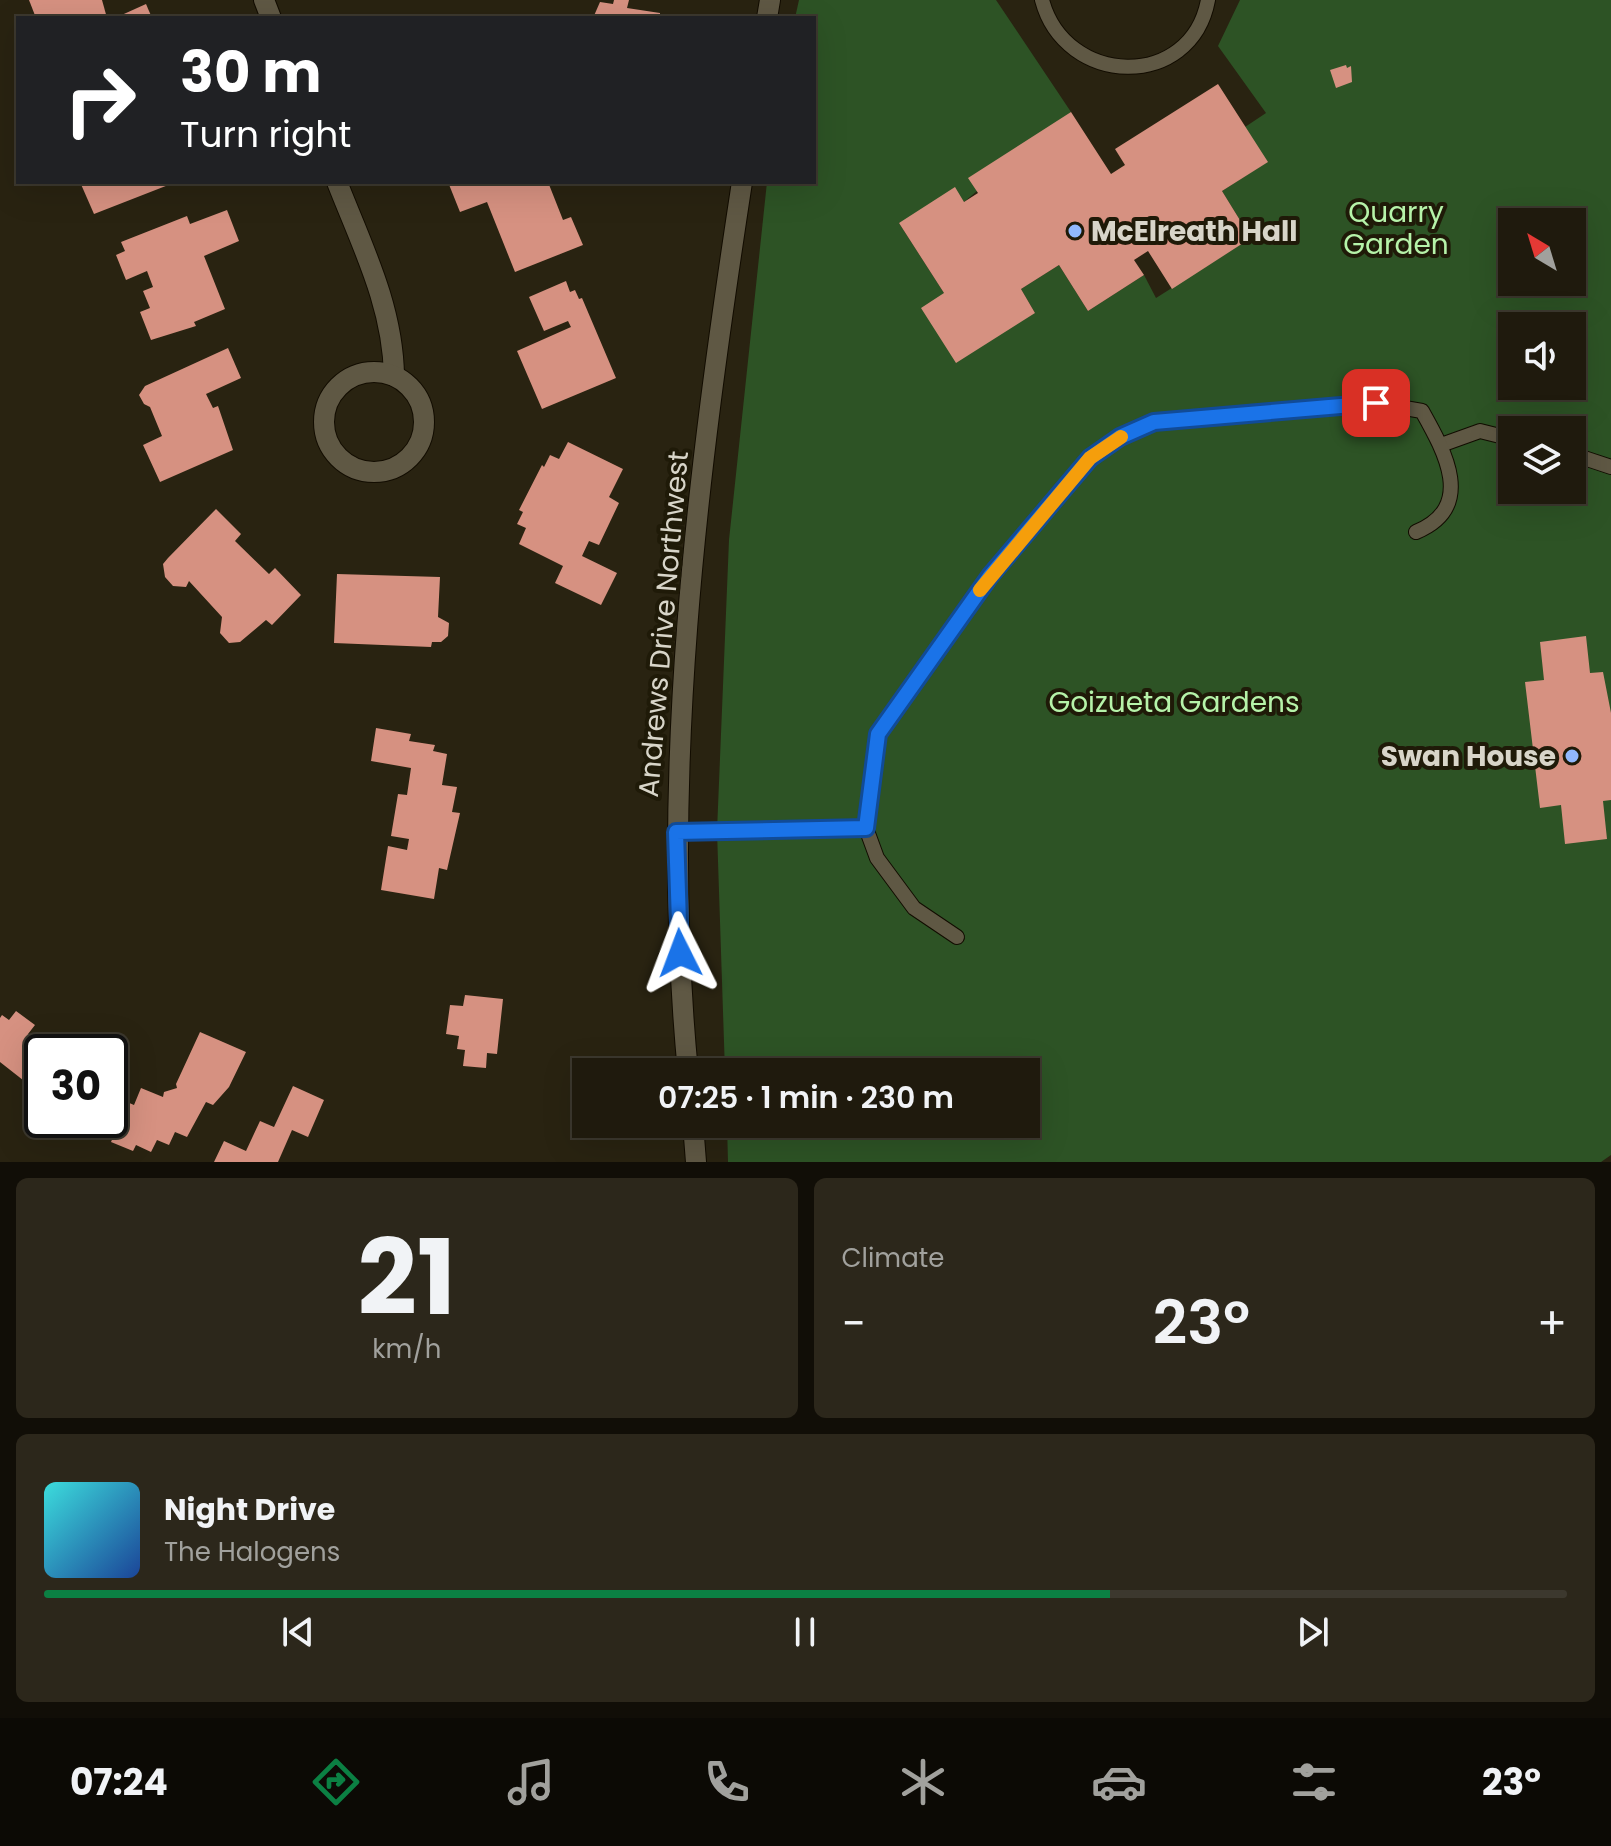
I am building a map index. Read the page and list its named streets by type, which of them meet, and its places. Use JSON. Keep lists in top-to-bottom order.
{
  "streets": {
    "street": ["Andrews Drive Northwest"]
  },
  "parks": ["Quarry Garden", "Goizueta Gardens"],
  "places": ["McElreath Hall", "Swan House"],
  "north": "top left",
  "page": {
    "turn": ["30 m", "Turn right"],
    "limit": "30",
    "trip": "07:25 · 1 min · 230 m",
    "tile": [
      ["21", "km/h"],
      "Climate"
    ],
    "heat": ["−", "23°", "+"],
    "song": ["Night Drive", "The Halogens"],
    "tabs": ["07:24", "23°"]
  }
}
